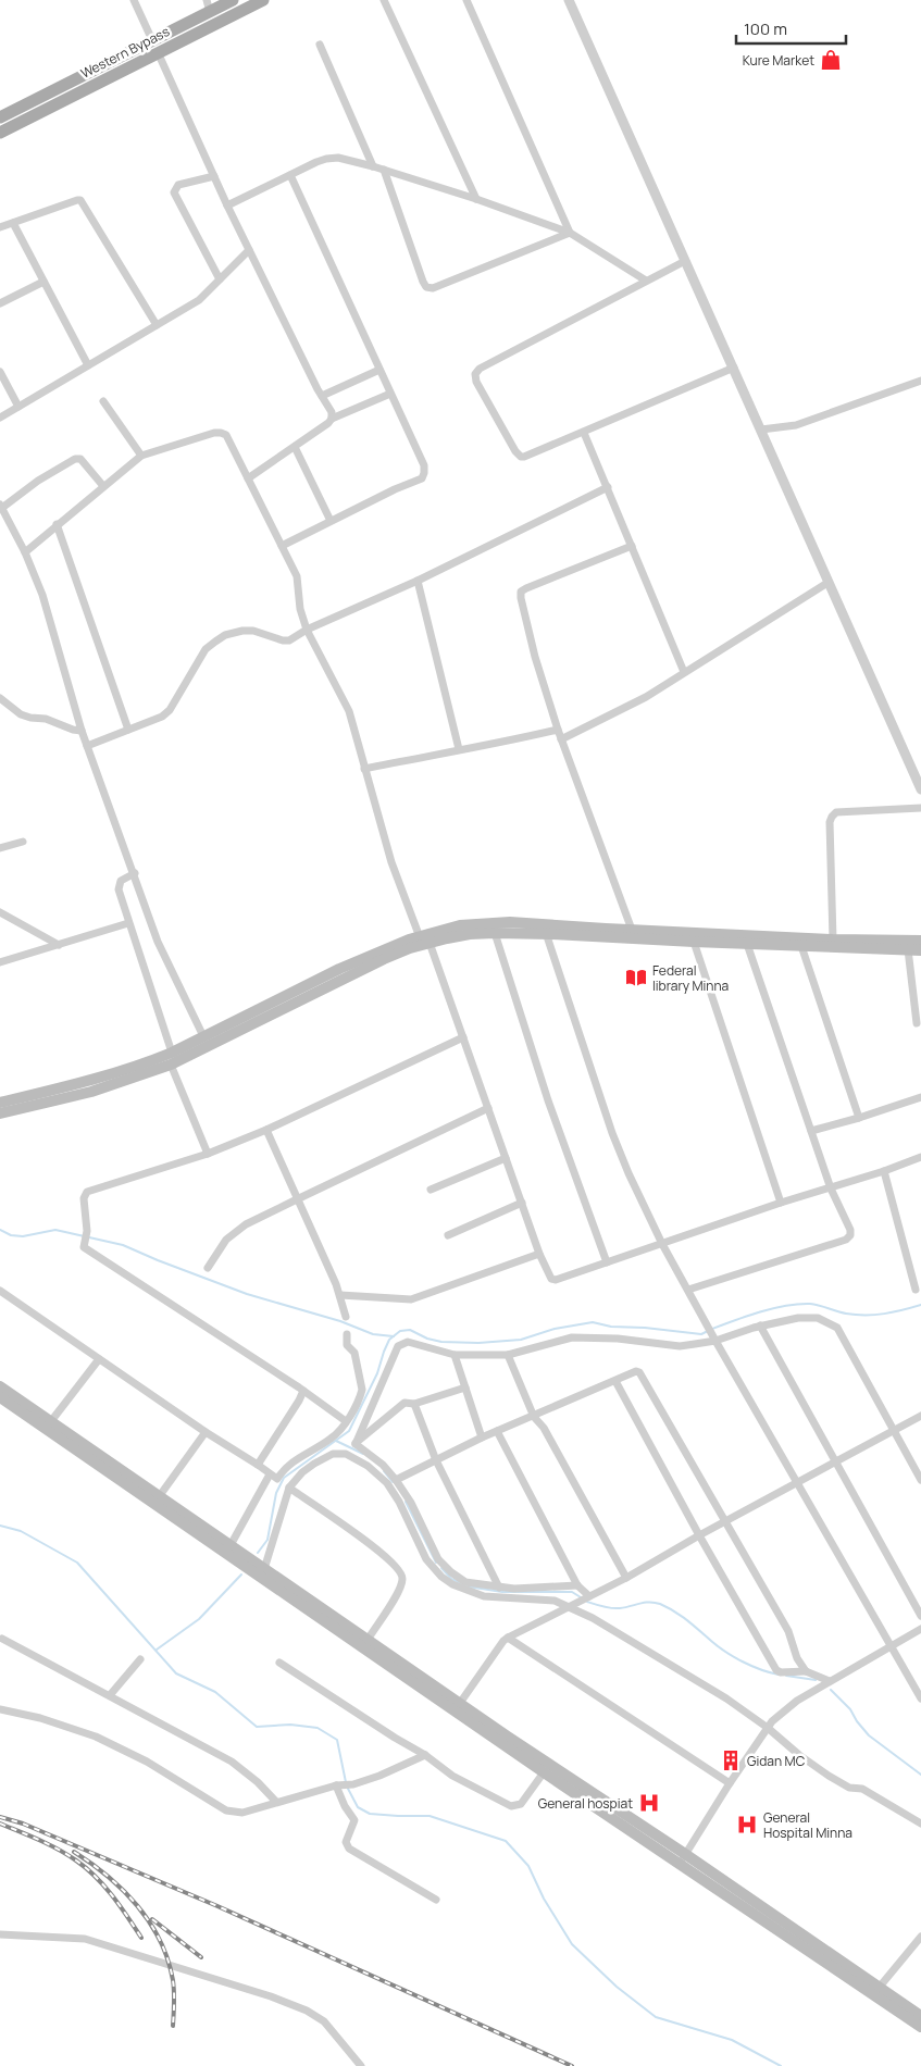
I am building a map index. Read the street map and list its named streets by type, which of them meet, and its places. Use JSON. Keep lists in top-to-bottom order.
{
  "streets": {
    "main road": ["Western Bypass"]
  },
  "places": {
    "shop": ["Kure Market"],
    "library": ["Federal library Minna"],
    "building": ["Gidan MC"],
    "hospital": ["General hospiat", "General Hospital Minna"]
  },
  "scale_bar": "100 m"
}
